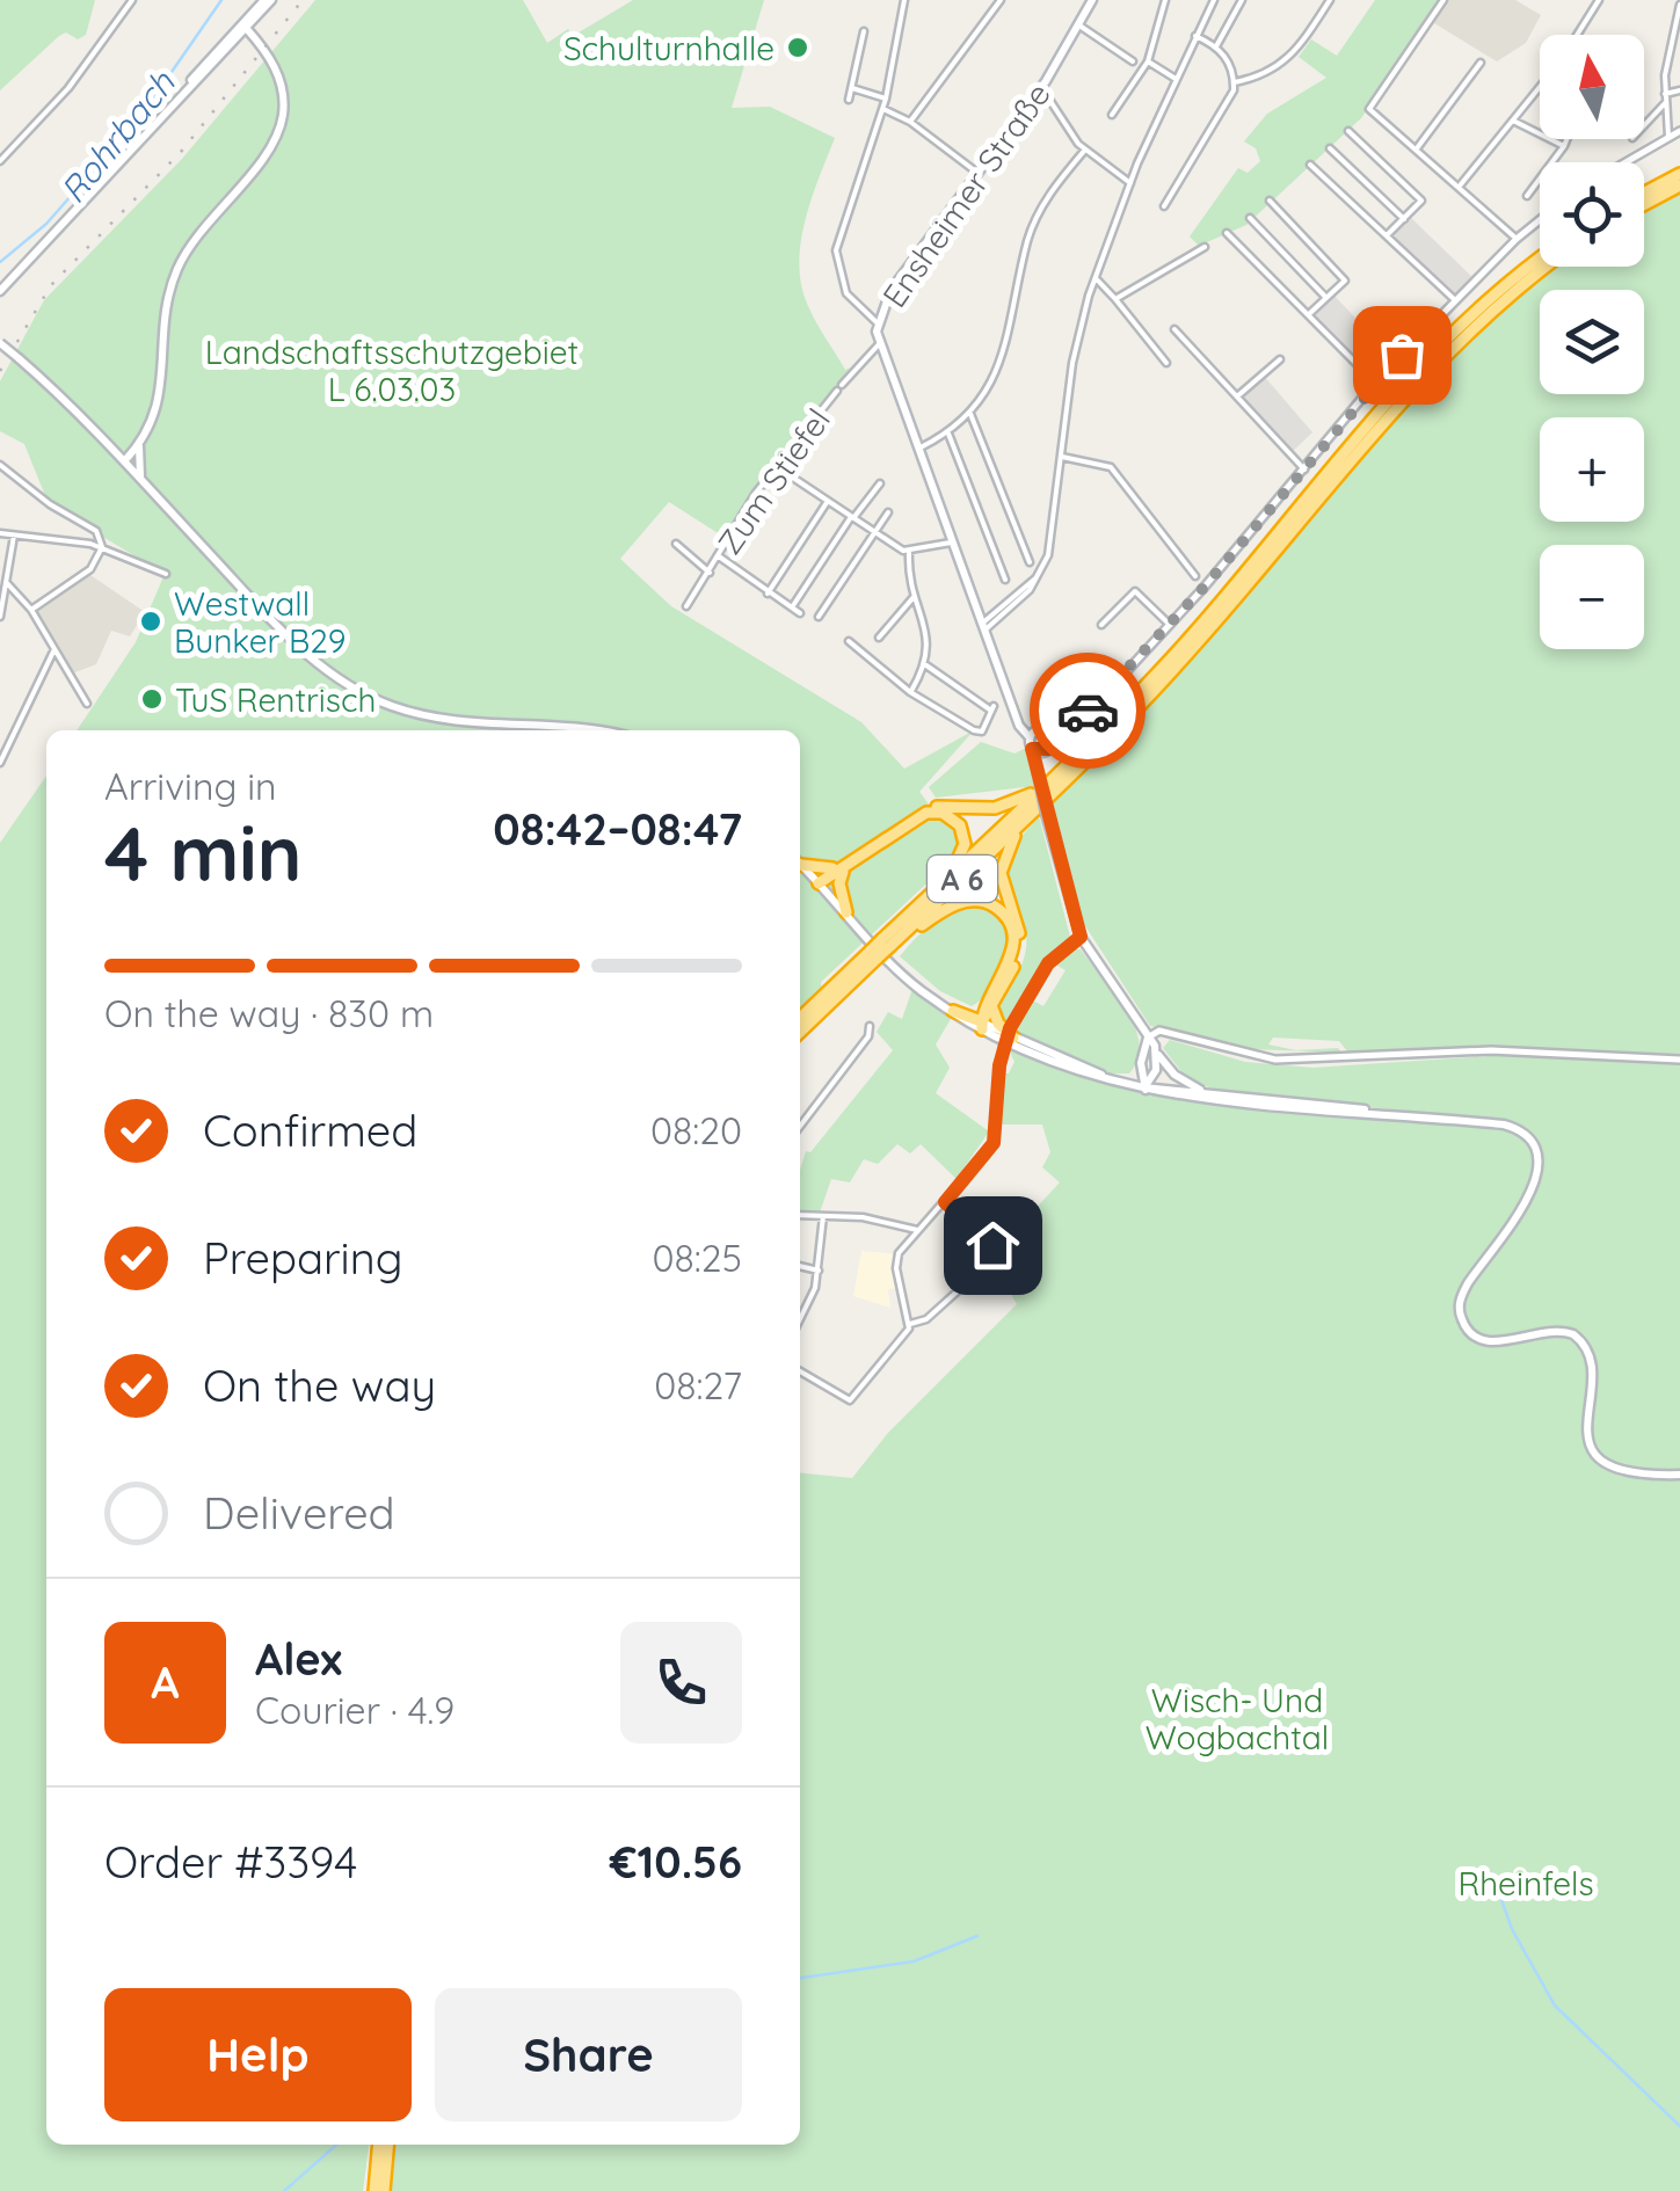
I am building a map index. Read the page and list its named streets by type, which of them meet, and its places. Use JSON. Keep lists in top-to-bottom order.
{
  "streets": {
    "highway": ["A 6"],
    "main road": ["Ensheimer Straße"],
    "street": ["Zum Stiefel"]
  },
  "crossings": [
    ["Ensheimer Straße", "Zum Stiefel"]
  ],
  "water": ["Rohrbach"],
  "parks": ["Landschaftsschutzgebiet L 6.03.03", "Wisch- Und Wogbachtal", "Rheinfels"],
  "places": ["Schulturnhalle", "Westwall Bunker B29", "TuS Rentrisch"],
  "north": "top",
  "page": {
    "map_buttons": ["+", "−"],
    "heading": ["4 min", "Arriving in", "08:42–08:47"],
    "panel": [
      "Alex",
      "Courier · 4.9",
      "Order #3394",
      "€10.56"
    ],
    "bar": "On the way · 830 m",
    "list": [
      ["Confirmed", "08:20"],
      ["Preparing", "08:25"],
      ["On the way", "08:27"],
      "Delivered"
    ],
    "round": "A",
    "buttons": ["Help", "Share"]
  }
}
